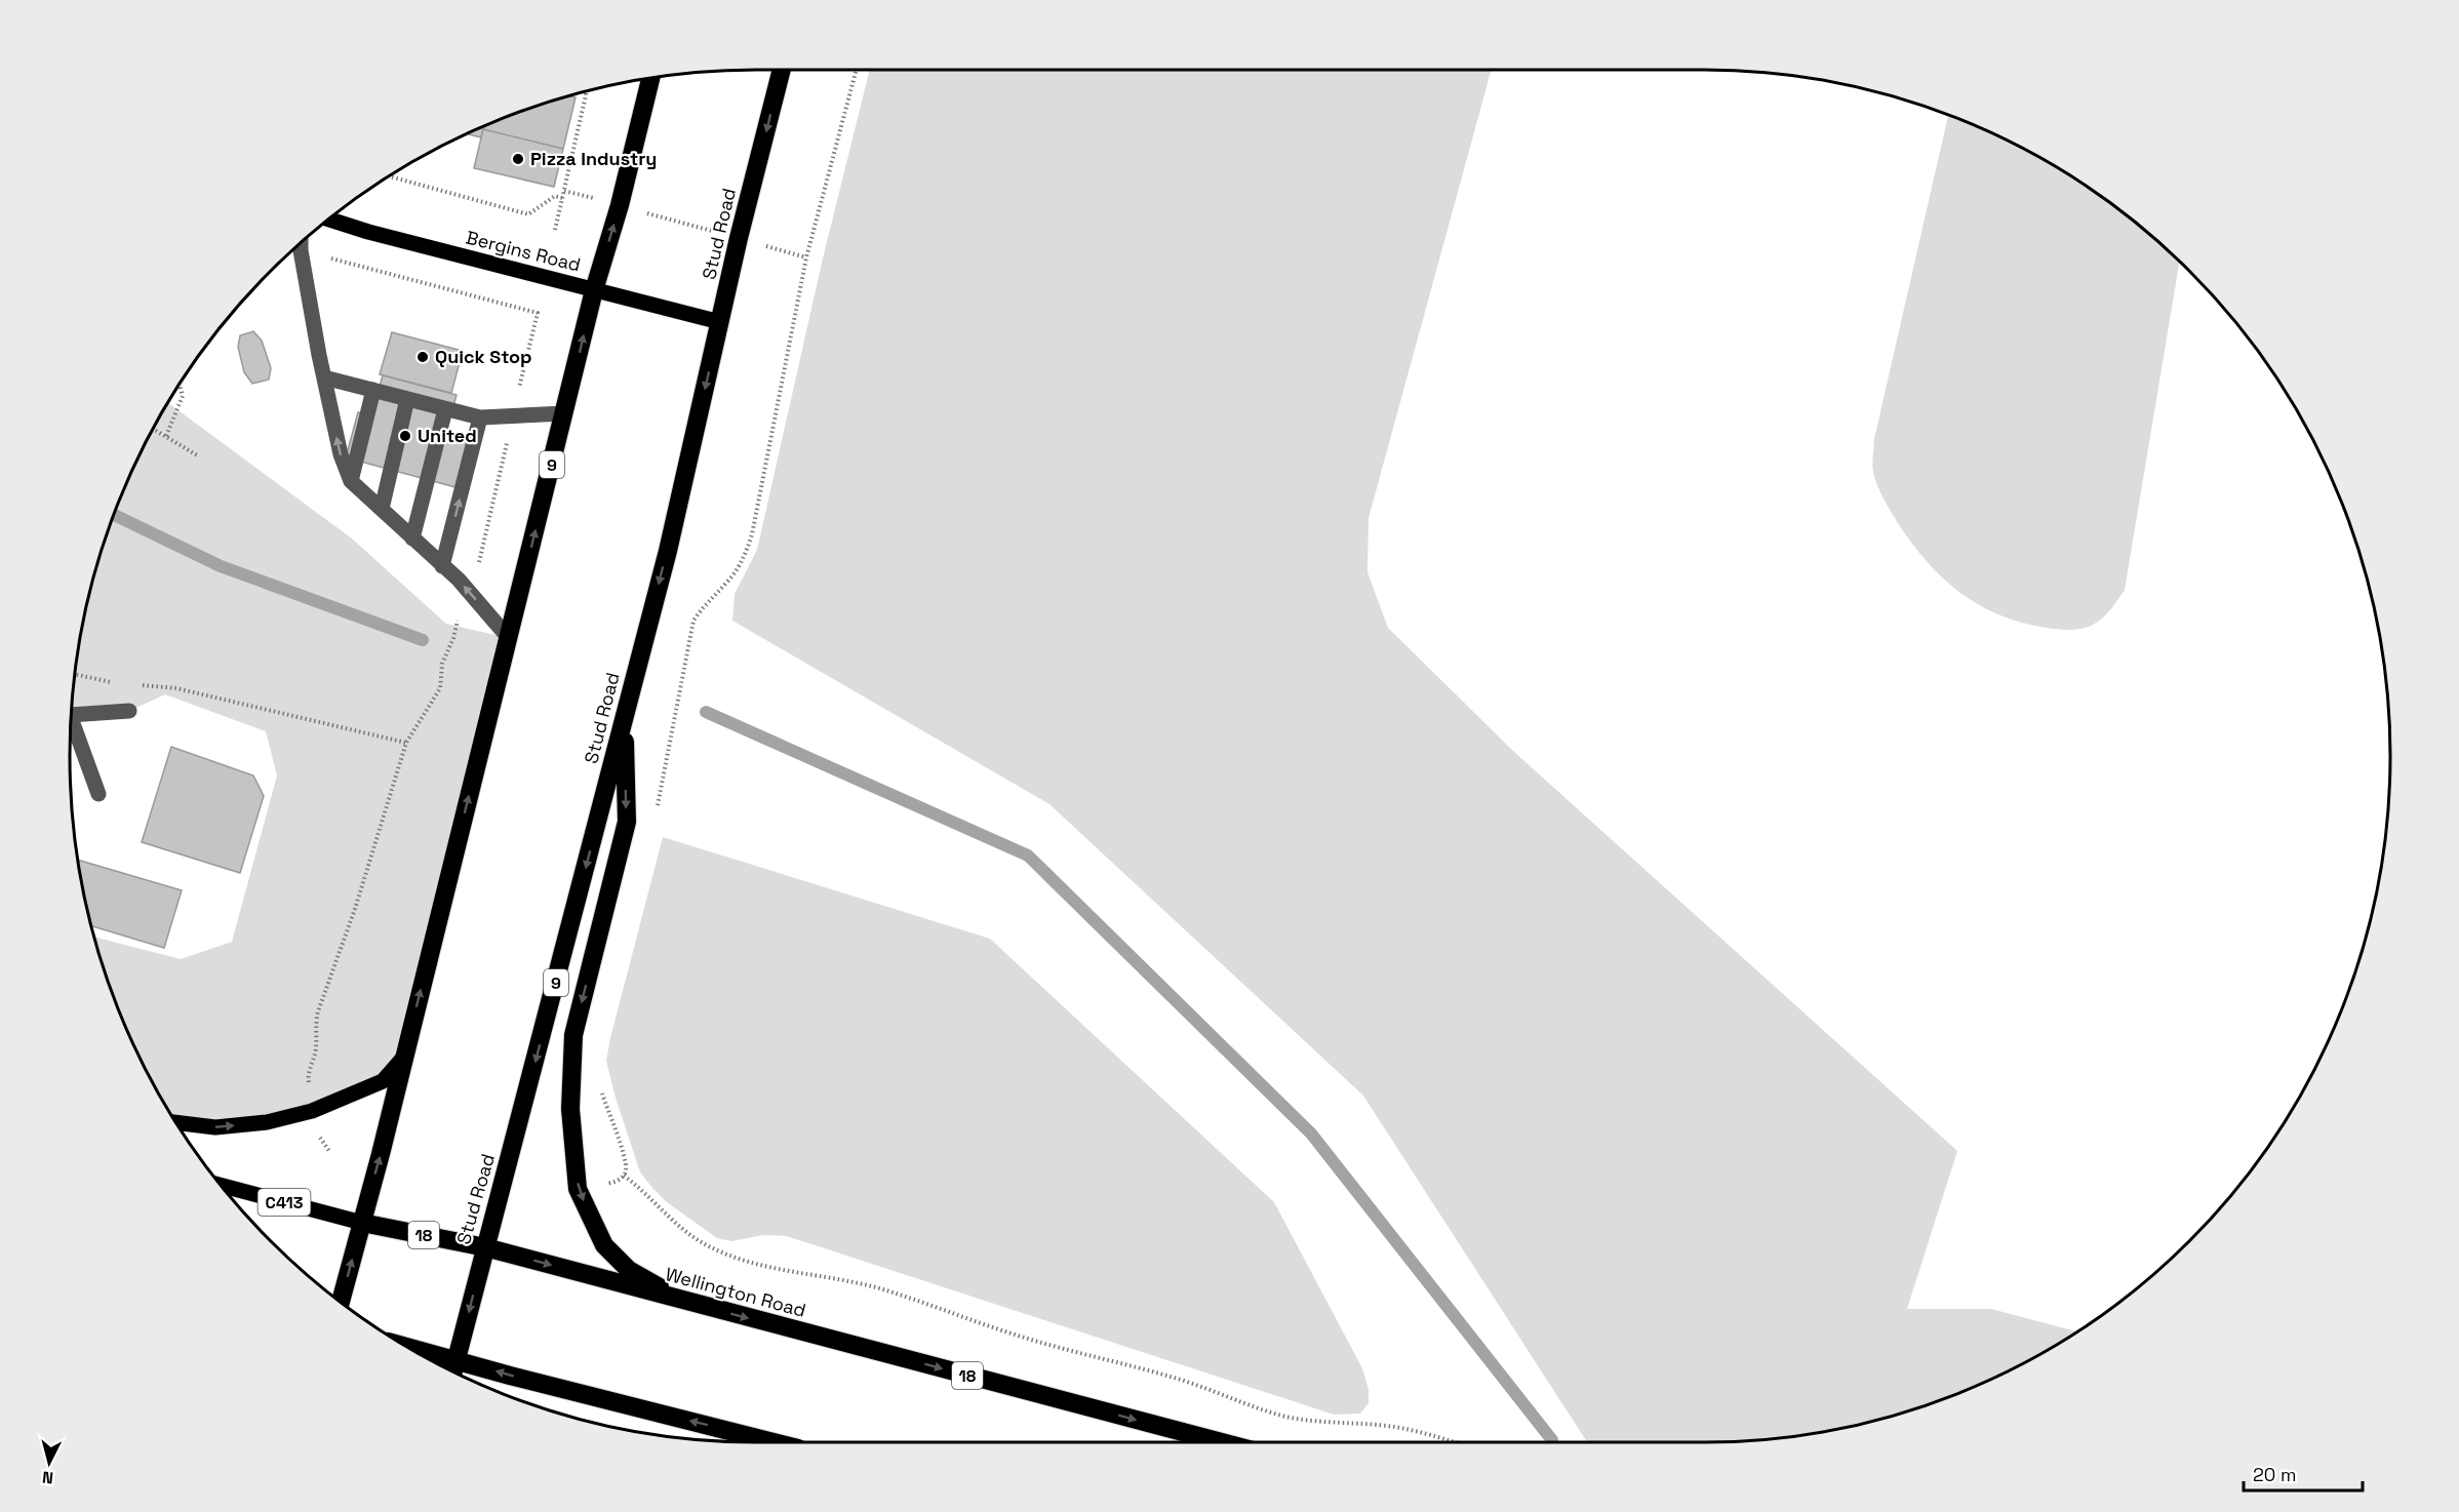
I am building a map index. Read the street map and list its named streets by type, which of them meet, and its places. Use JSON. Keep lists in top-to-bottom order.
{
  "streets": {
    "highway": [
      "Stud Road",
      "9",
      "18",
      "Wellington Road"
    ],
    "main road": ["Bergins Road", "C413"]
  },
  "crossings": [
    ["Stud Road", "Bergins Road"],
    ["Stud Road", "Wellington Road"],
    ["Bergins Road", "9"],
    ["9", "Wellington Road"]
  ],
  "places": ["Pizza Industry", "Quick Stop", "United"],
  "scale_bar": "20 m",
  "north": "bottom"
}
